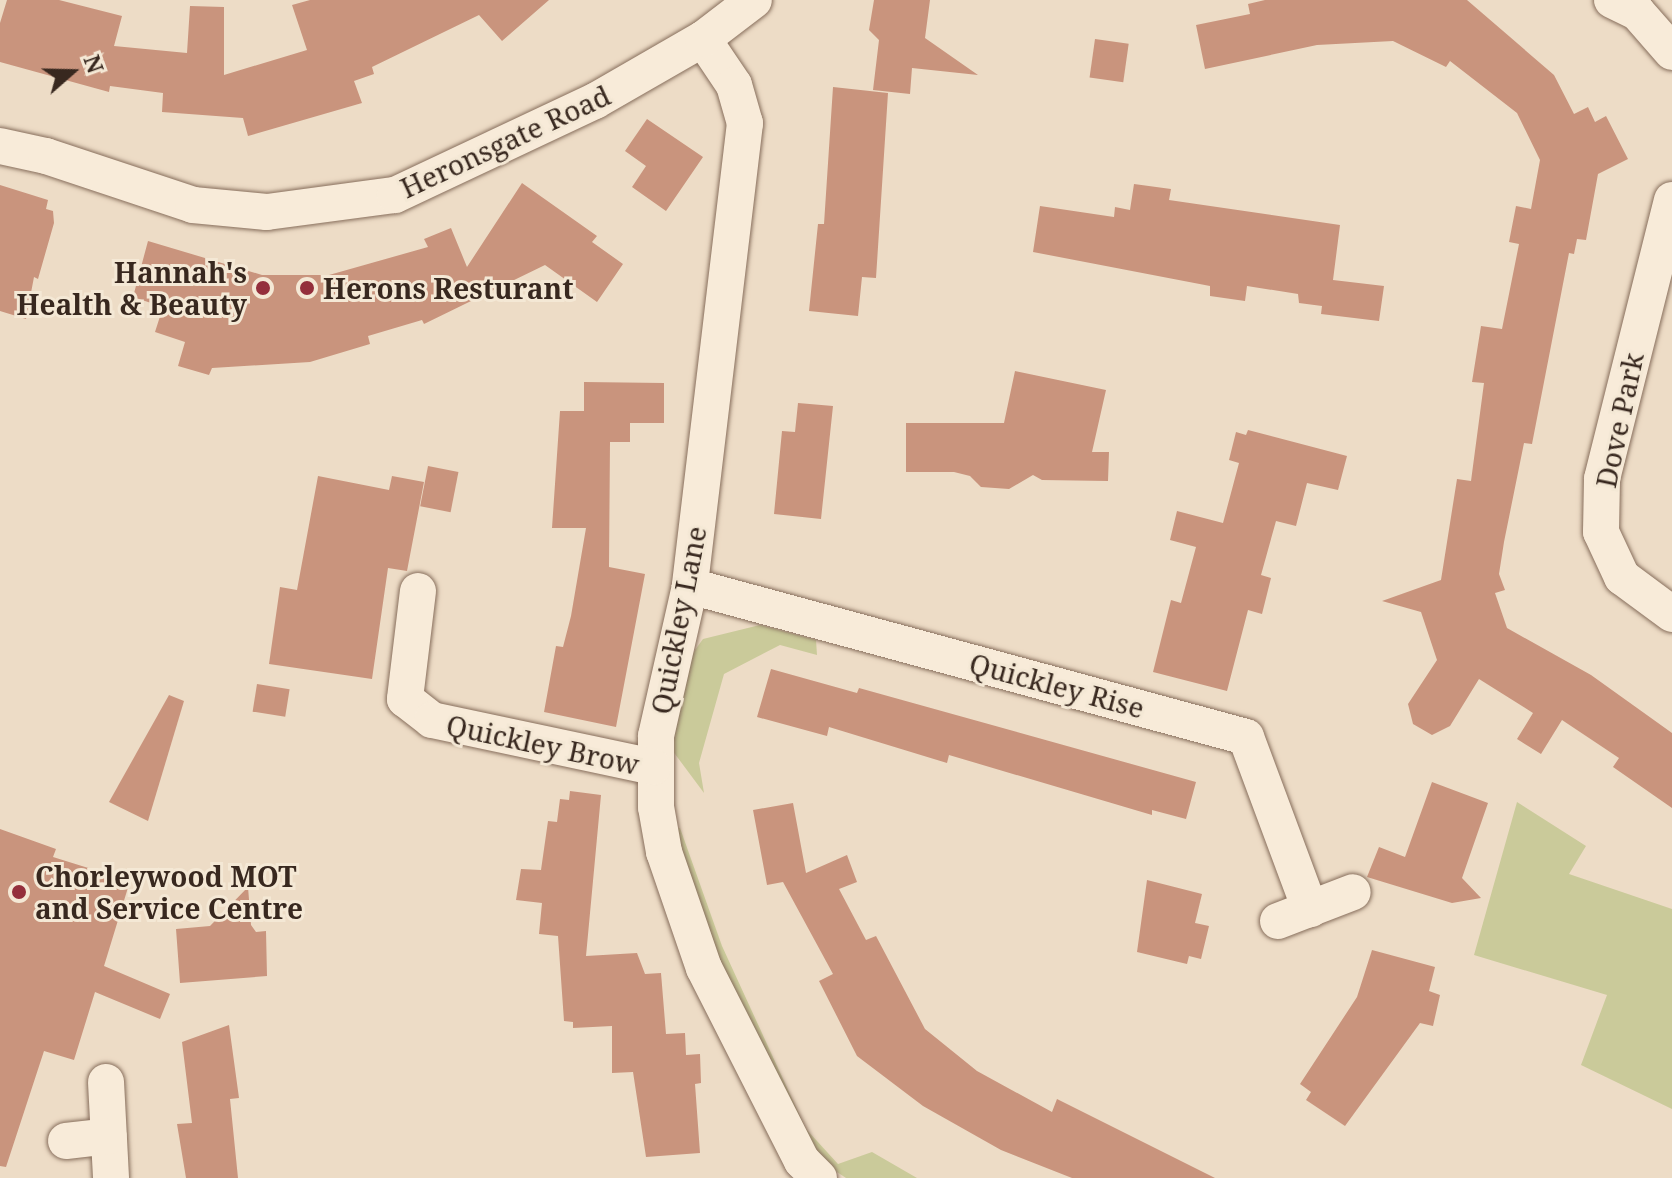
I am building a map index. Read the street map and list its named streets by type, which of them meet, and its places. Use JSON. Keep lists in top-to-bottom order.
{
  "streets": {
    "street": [
      "Heronsgate Road",
      "Dove Park",
      "Quickley Lane",
      "Quickley Rise",
      "Quickley Brow"
    ]
  },
  "crossings": [
    ["Heronsgate Road", "Quickley Lane"],
    ["Quickley Lane", "Quickley Rise"],
    ["Quickley Lane", "Quickley Brow"]
  ],
  "places": ["Hannah's Health & Beauty", "Herons Resturant", "Chorleywood MOT and Service Centre"],
  "north": "right"
}
